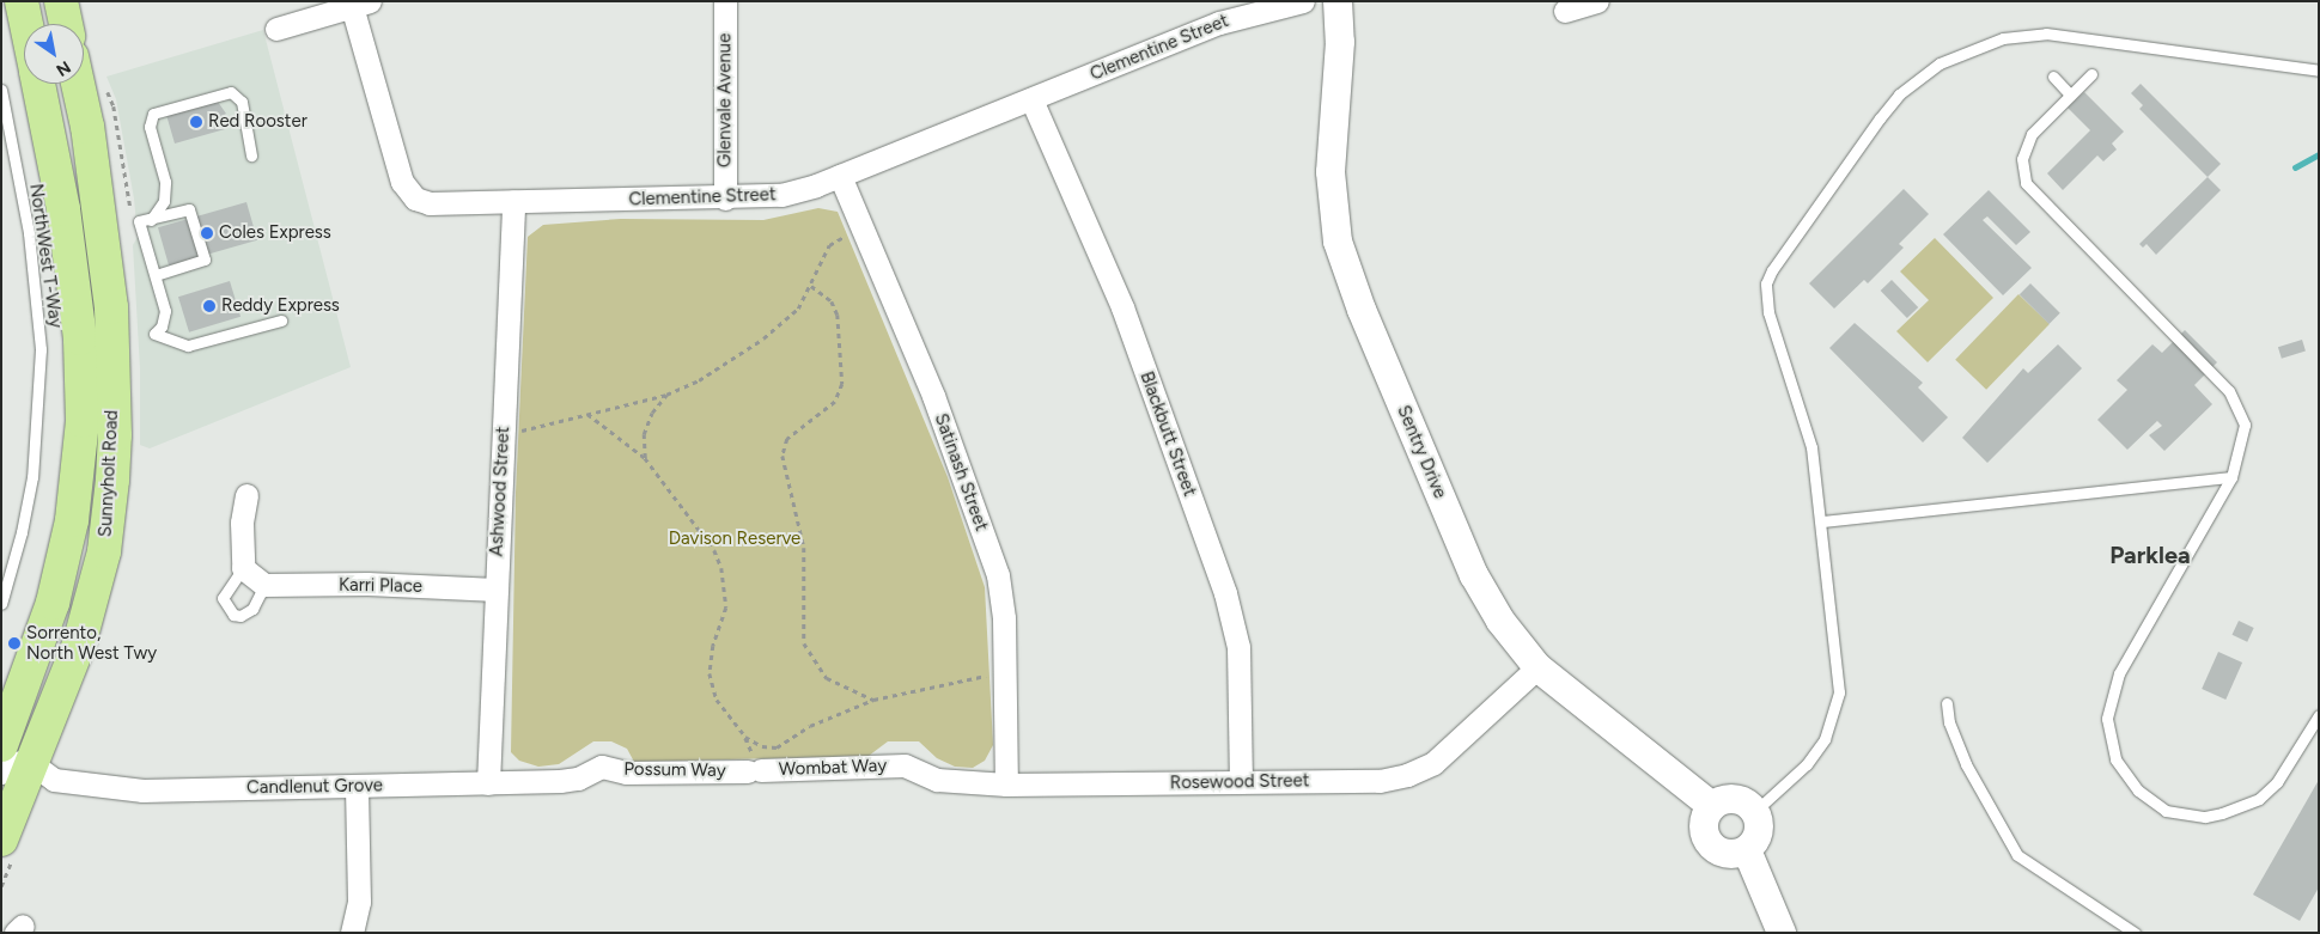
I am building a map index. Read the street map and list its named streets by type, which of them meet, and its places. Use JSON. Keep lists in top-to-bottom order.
{
  "streets": {
    "main road": ["Sunnyholt Road"],
    "street": [
      "Clementine Street",
      "Glenvale Avenue",
      "Blackbutt Street",
      "Sentry Drive",
      "Satinash Street",
      "Ashwood Street",
      "Karri Place",
      "Wombat Way",
      "Possum Way",
      "Rosewood Street",
      "Candlenut Grove"
    ],
    "lane": ["NorthWest T-Way"]
  },
  "crossings": [
    ["Clementine Street", "Glenvale Avenue"],
    ["Clementine Street", "Blackbutt Street"],
    ["Clementine Street", "Satinash Street"],
    ["Clementine Street", "Ashwood Street"],
    ["Blackbutt Street", "Rosewood Street"],
    ["Sentry Drive", "Rosewood Street"],
    ["Satinash Street", "Rosewood Street"],
    ["Sunnyholt Road", "Candlenut Grove"],
    ["Ashwood Street", "Karri Place"],
    ["Ashwood Street", "Candlenut Grove"],
    ["Wombat Way", "Possum Way"],
    ["Wombat Way", "Rosewood Street"],
    ["Possum Way", "Candlenut Grove"]
  ],
  "districts": ["Parklea"],
  "parks": ["Davison Reserve"],
  "places": [
    "Red Rooster",
    "Coles Express",
    "Reddy Express",
    "Sorrento, North West Twy"
  ],
  "north": "bottom right"
}
